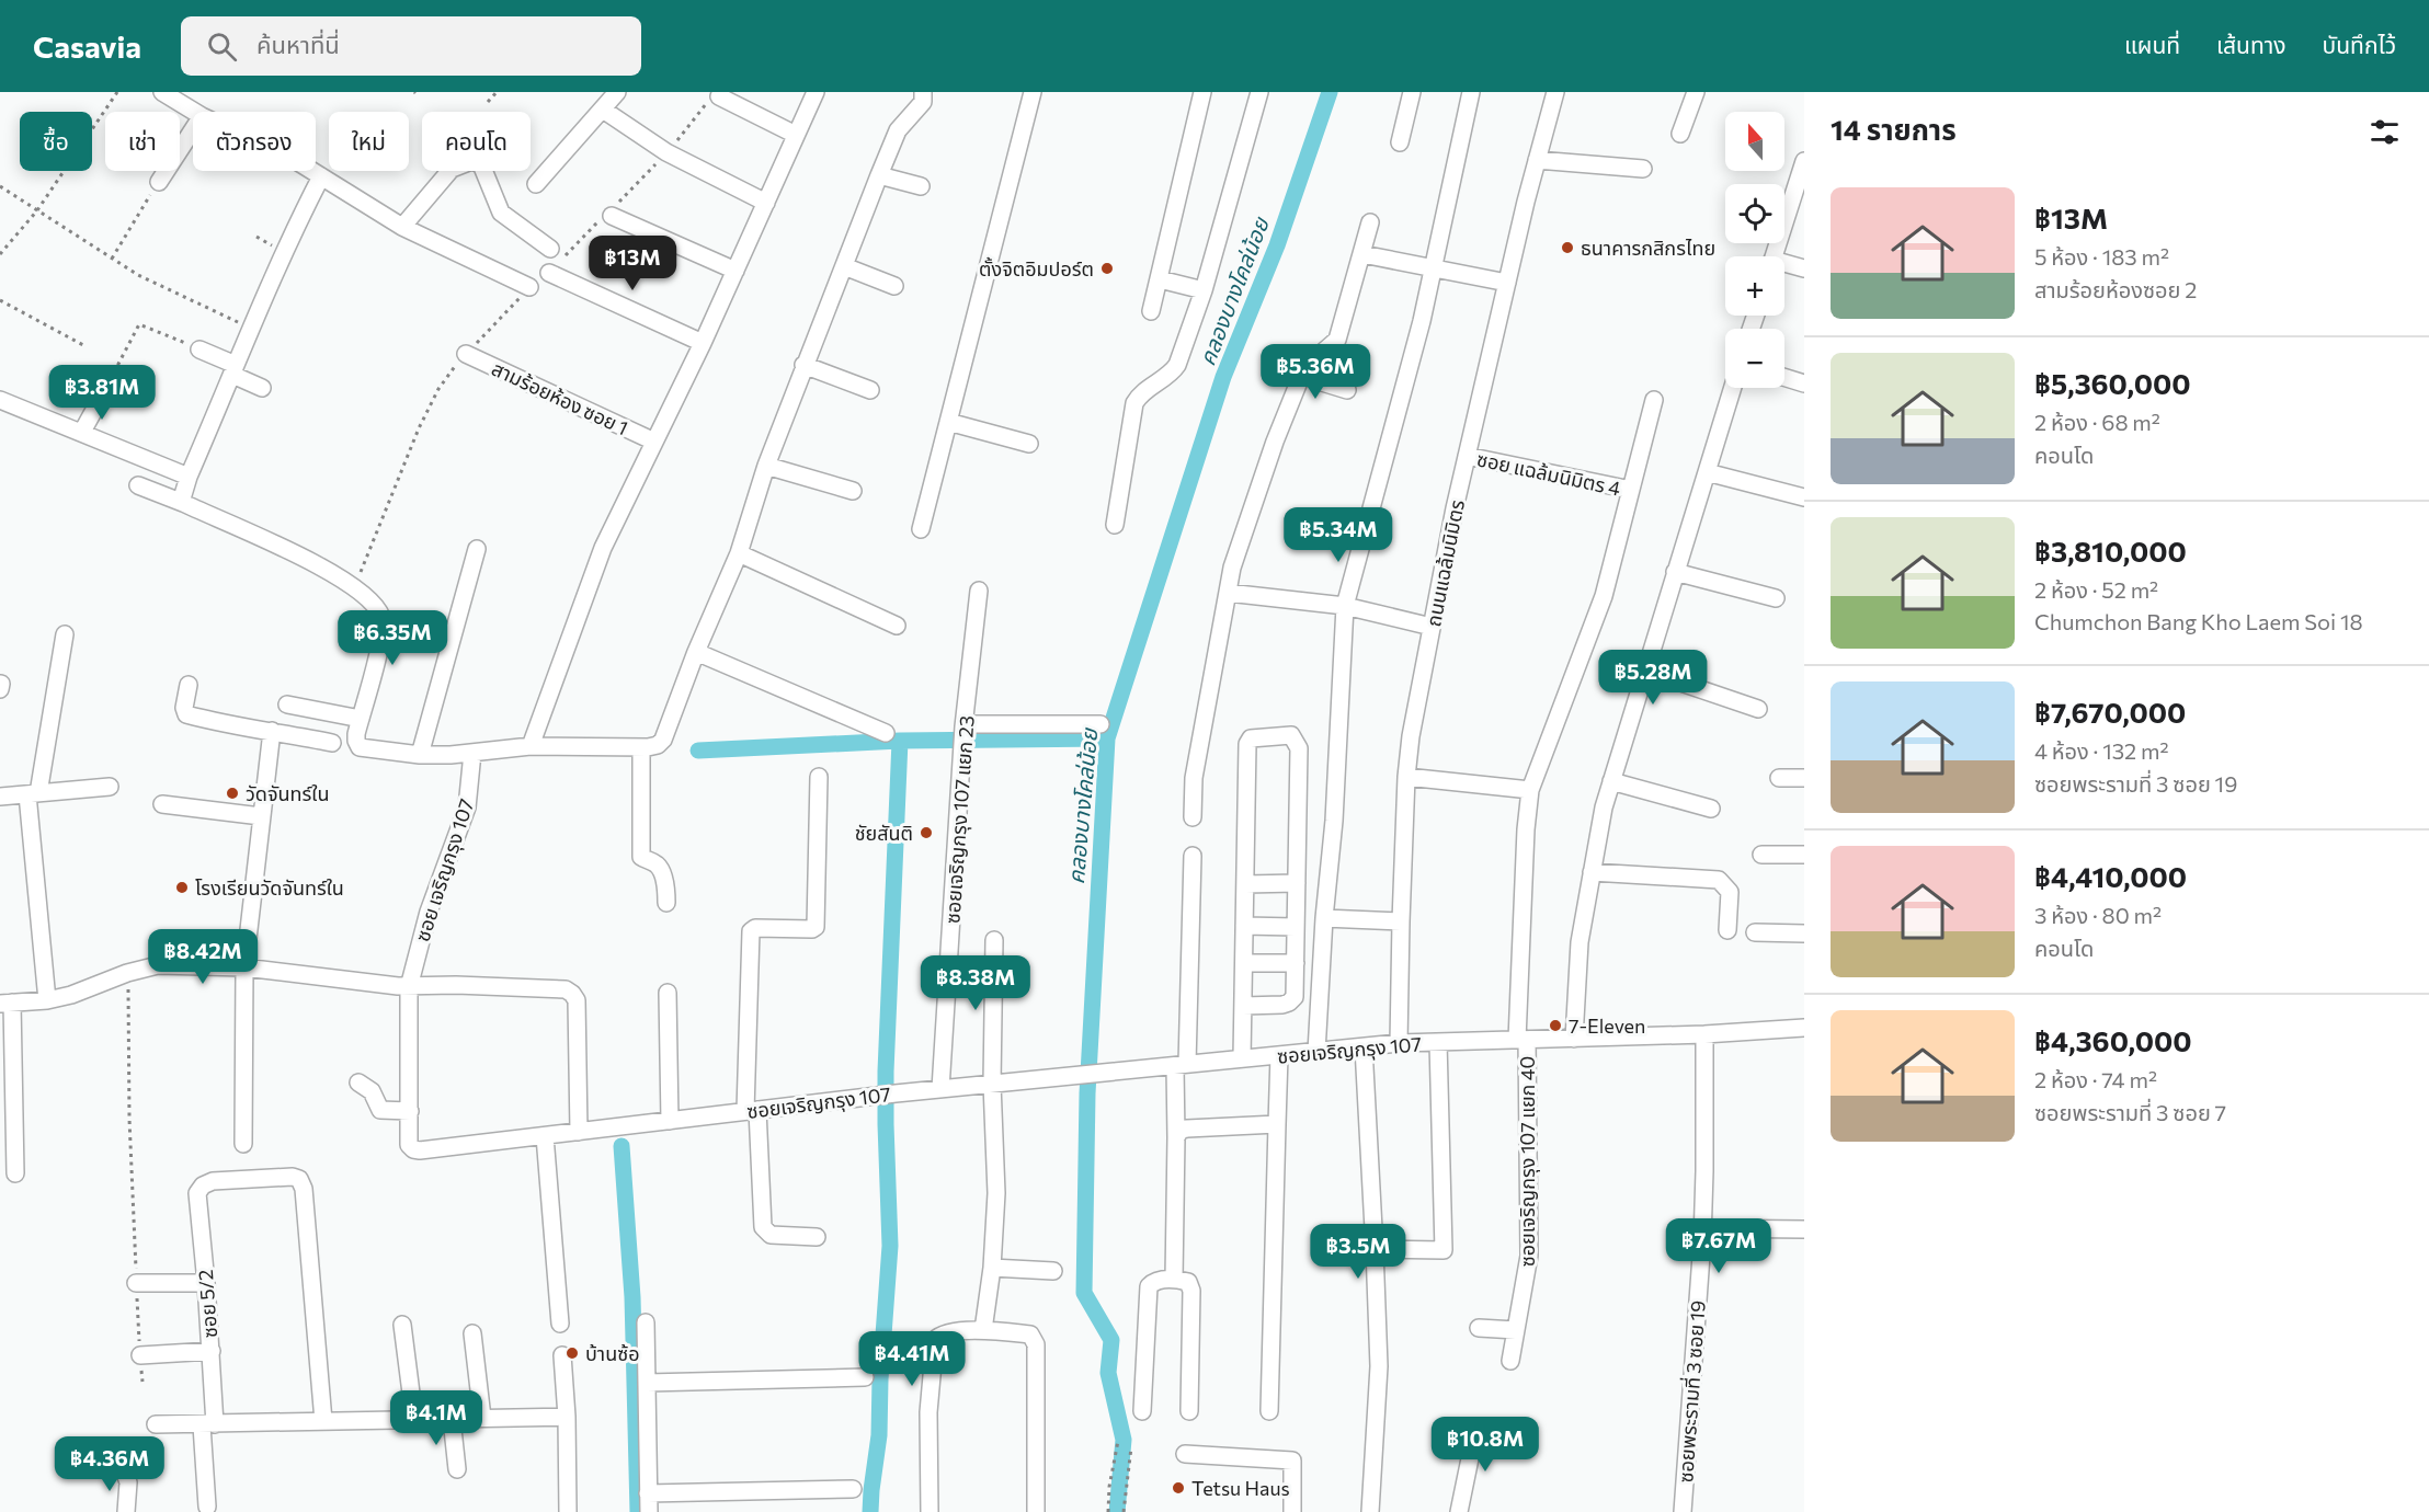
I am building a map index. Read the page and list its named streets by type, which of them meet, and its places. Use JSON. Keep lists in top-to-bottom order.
{
  "streets": {
    "street": [
      "สามร้อยห้อง ซอย 1",
      "ซอย แฉล้มนิมิตร 4",
      "ถนนแฉล้มนิมิตร",
      "ซอยเจริญกรุง 107 แยก 23",
      "ซอย เจริญกรุง 107",
      "ซอยเจริญกรุง 107",
      "ซอยเจริญกรุง 107 แยก 40",
      "ซอย 5/2",
      "ซอยพระรามที่ 3 ซอย 19"
    ]
  },
  "crossings": [
    ["ซอย แฉล้มนิมิตร 4", "ถนนแฉล้มนิมิตร"],
    ["ซอย แฉล้มนิมิตร 4", "ซอยเจริญกรุง 107 แยก 40"],
    ["ถนนแฉล้มนิมิตร", "ซอยเจริญกรุง 107"],
    ["ซอยเจริญกรุง 107 แยก 23", "ซอยเจริญกรุง 107"],
    ["ซอย เจริญกรุง 107", "ซอยเจริญกรุง 107"],
    ["ซอยเจริญกรุง 107", "ซอยเจริญกรุง 107 แยก 40"],
    ["ซอยเจริญกรุง 107", "ซอยพระรามที่ 3 ซอย 19"]
  ],
  "water": ["คลองบางโคล่น้อย"],
  "places": [
    "ธนาคารกสิกรไทย",
    "ตั้งจิตอิมปอร์ต",
    "วัดจันทร์ใน",
    "ชัยสันติ",
    "โรงเรียนวัดจันทร์ใน",
    "7-Eleven",
    "บ้านซ้อ",
    "Tetsu Haus"
  ],
  "north": "top",
  "page": {
    "header": "Casavia",
    "search": "ค้นหาที่นี่",
    "nav": ["แผนที่", "เส้นทาง", "บันทึกไว้"],
    "heading": "14 รายการ",
    "map_buttons": ["+", "−"],
    "chip": [
      "ซื้อ",
      "เช่า",
      "ตัวกรอง",
      "ใหม่",
      "คอนโด"
    ],
    "list": [
      {
        "name": "฿13M",
        "note": "5 ห้อง · 183 m² · สามร้อยห้องซอย 2"
      },
      {
        "name": "฿5,360,000",
        "note": "2 ห้อง · 68 m² · คอนโด"
      },
      {
        "name": "฿3,810,000",
        "note": "2 ห้อง · 52 m² · Chumchon Bang Kho Laem Soi 18"
      },
      {
        "name": "฿7,670,000",
        "note": "4 ห้อง · 132 m² · ซอยพระรามที่ 3 ซอย 19"
      },
      {
        "name": "฿4,410,000",
        "note": "3 ห้อง · 80 m² · คอนโด"
      },
      {
        "name": "฿4,360,000",
        "note": "2 ห้อง · 74 m² · ซอยพระรามที่ 3 ซอย 7"
      }
    ],
    "price": [
      "฿13M",
      "฿5.36M",
      "฿3.81M",
      "฿5.34M",
      "฿6.35M",
      "฿5.28M",
      "฿8.42M",
      "฿8.38M",
      "฿7.67M",
      "฿3.5M",
      "฿4.41M",
      "฿4.1M",
      "฿10.8M",
      "฿4.36M"
    ]
  }
}
